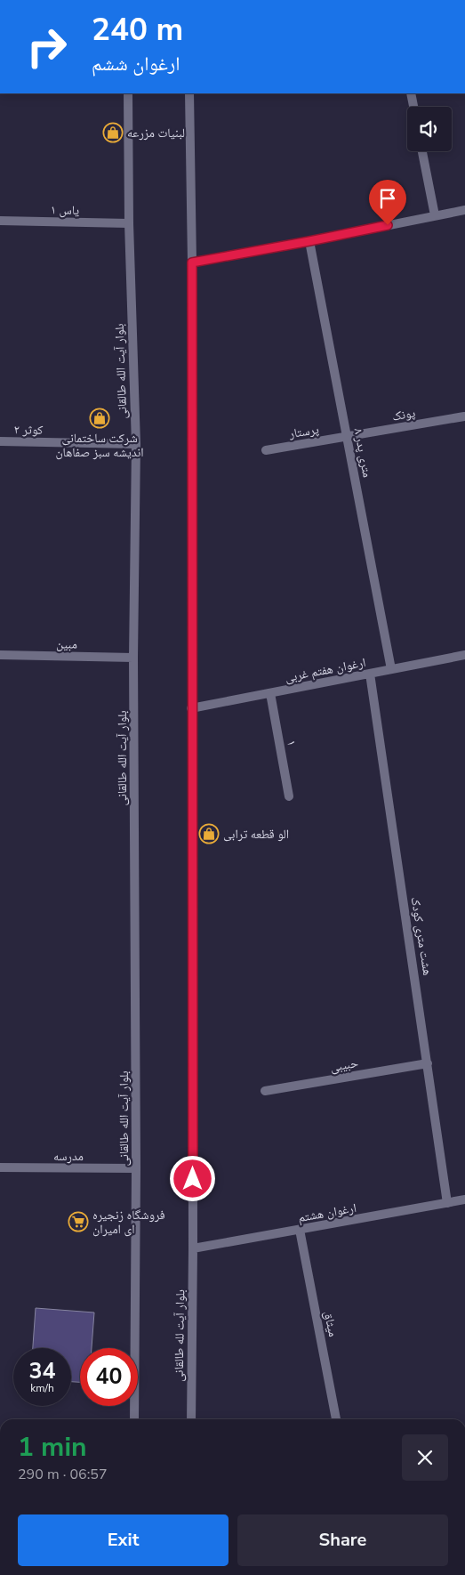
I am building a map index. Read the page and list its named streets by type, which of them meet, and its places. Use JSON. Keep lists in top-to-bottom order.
{
  "streets": {
    "street": [
      "یاس ۱",
      "بلوار آیت الله طالقانی",
      "پونک",
      "کوثر ۲",
      "پرستار",
      "۸ متری پدر",
      "مبین",
      "ارغوان هفتم غربی",
      "۱",
      "هشت متری کودک",
      "حبیبی",
      "مدرسه",
      "ارغوان هشتم",
      "میثاق",
      "بلوار آیت لله طالقانی"
    ]
  },
  "crossings": [
    ["یاس ۱", "بلوار آیت الله طالقانی"],
    ["بلوار آیت الله طالقانی", "کوثر ۲"],
    ["بلوار آیت الله طالقانی", "مبین"],
    ["بلوار آیت الله طالقانی", "مدرسه"],
    ["پونک", "پرستار"],
    ["پونک", "۸ متری پدر"],
    ["پرستار", "۸ متری پدر"],
    ["۸ متری پدر", "ارغوان هفتم غربی"],
    ["ارغوان هفتم غربی", "۱"],
    ["ارغوان هفتم غربی", "هشت متری کودک"],
    ["هشت متری کودک", "حبیبی"],
    ["هشت متری کودک", "ارغوان هشتم"],
    ["ارغوان هشتم", "میثاق"],
    ["ارغوان هشتم", "بلوار آیت لله طالقانی"]
  ],
  "places": {
    "shop": ["لبنیات مزرعه", "شرکت ساختمانی اندیشه سبز صفاهان", "الو قطعه ترابی"],
    "supermarket": ["فروشگاه زنجیره ای امیران"]
  },
  "page": {
    "turn": ["240 m", "ارغوان ششم"],
    "speed": "34 km/h",
    "limit": "40",
    "heading": ["1 min", "290 m · 06:57"],
    "buttons": ["Exit", "Share"]
  }
}
